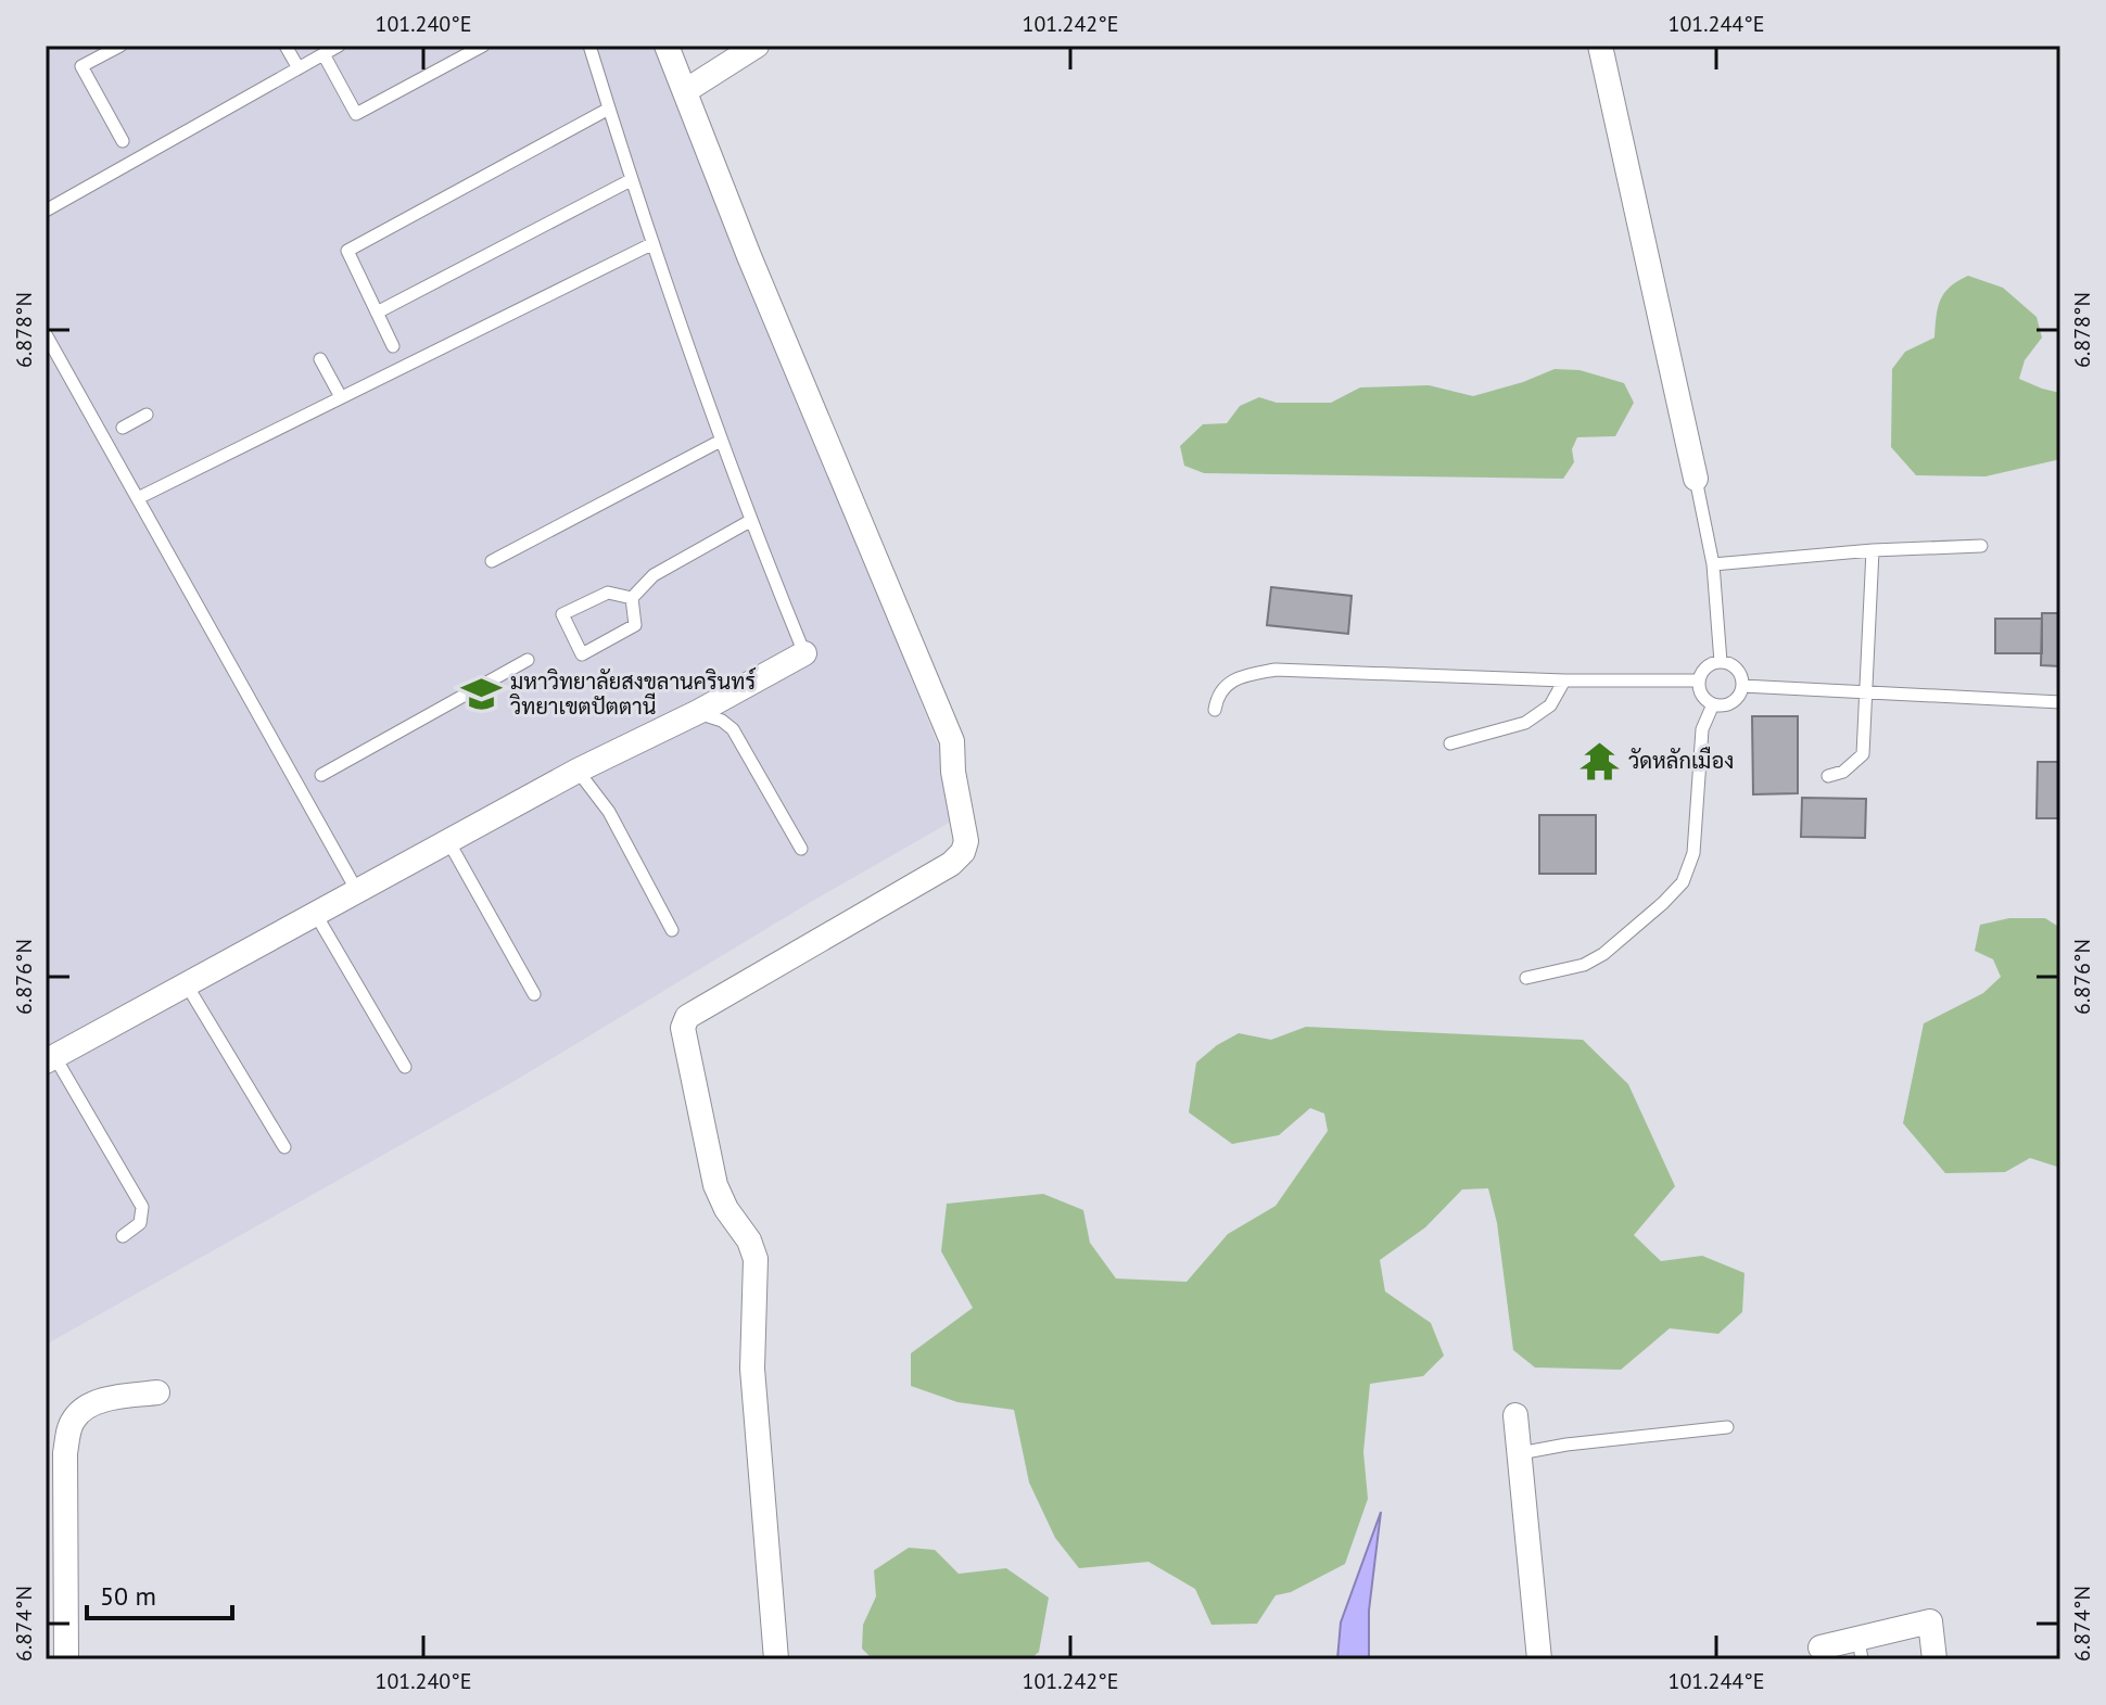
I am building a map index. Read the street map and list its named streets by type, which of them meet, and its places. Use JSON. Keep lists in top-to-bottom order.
{
  "places": {
    "school or university": ["มหาวิทยาลัยสงขลานครินทร์ วิทยาเขตปัตตานี"],
    "temple": ["วัดหลักเมือง"]
  },
  "scale_bar": "50 m",
  "coordinates": [
    "101.240°E",
    "101.242°E",
    "101.244°E",
    "6.878°N",
    "6.876°N",
    "6.874°N"
  ]
}
